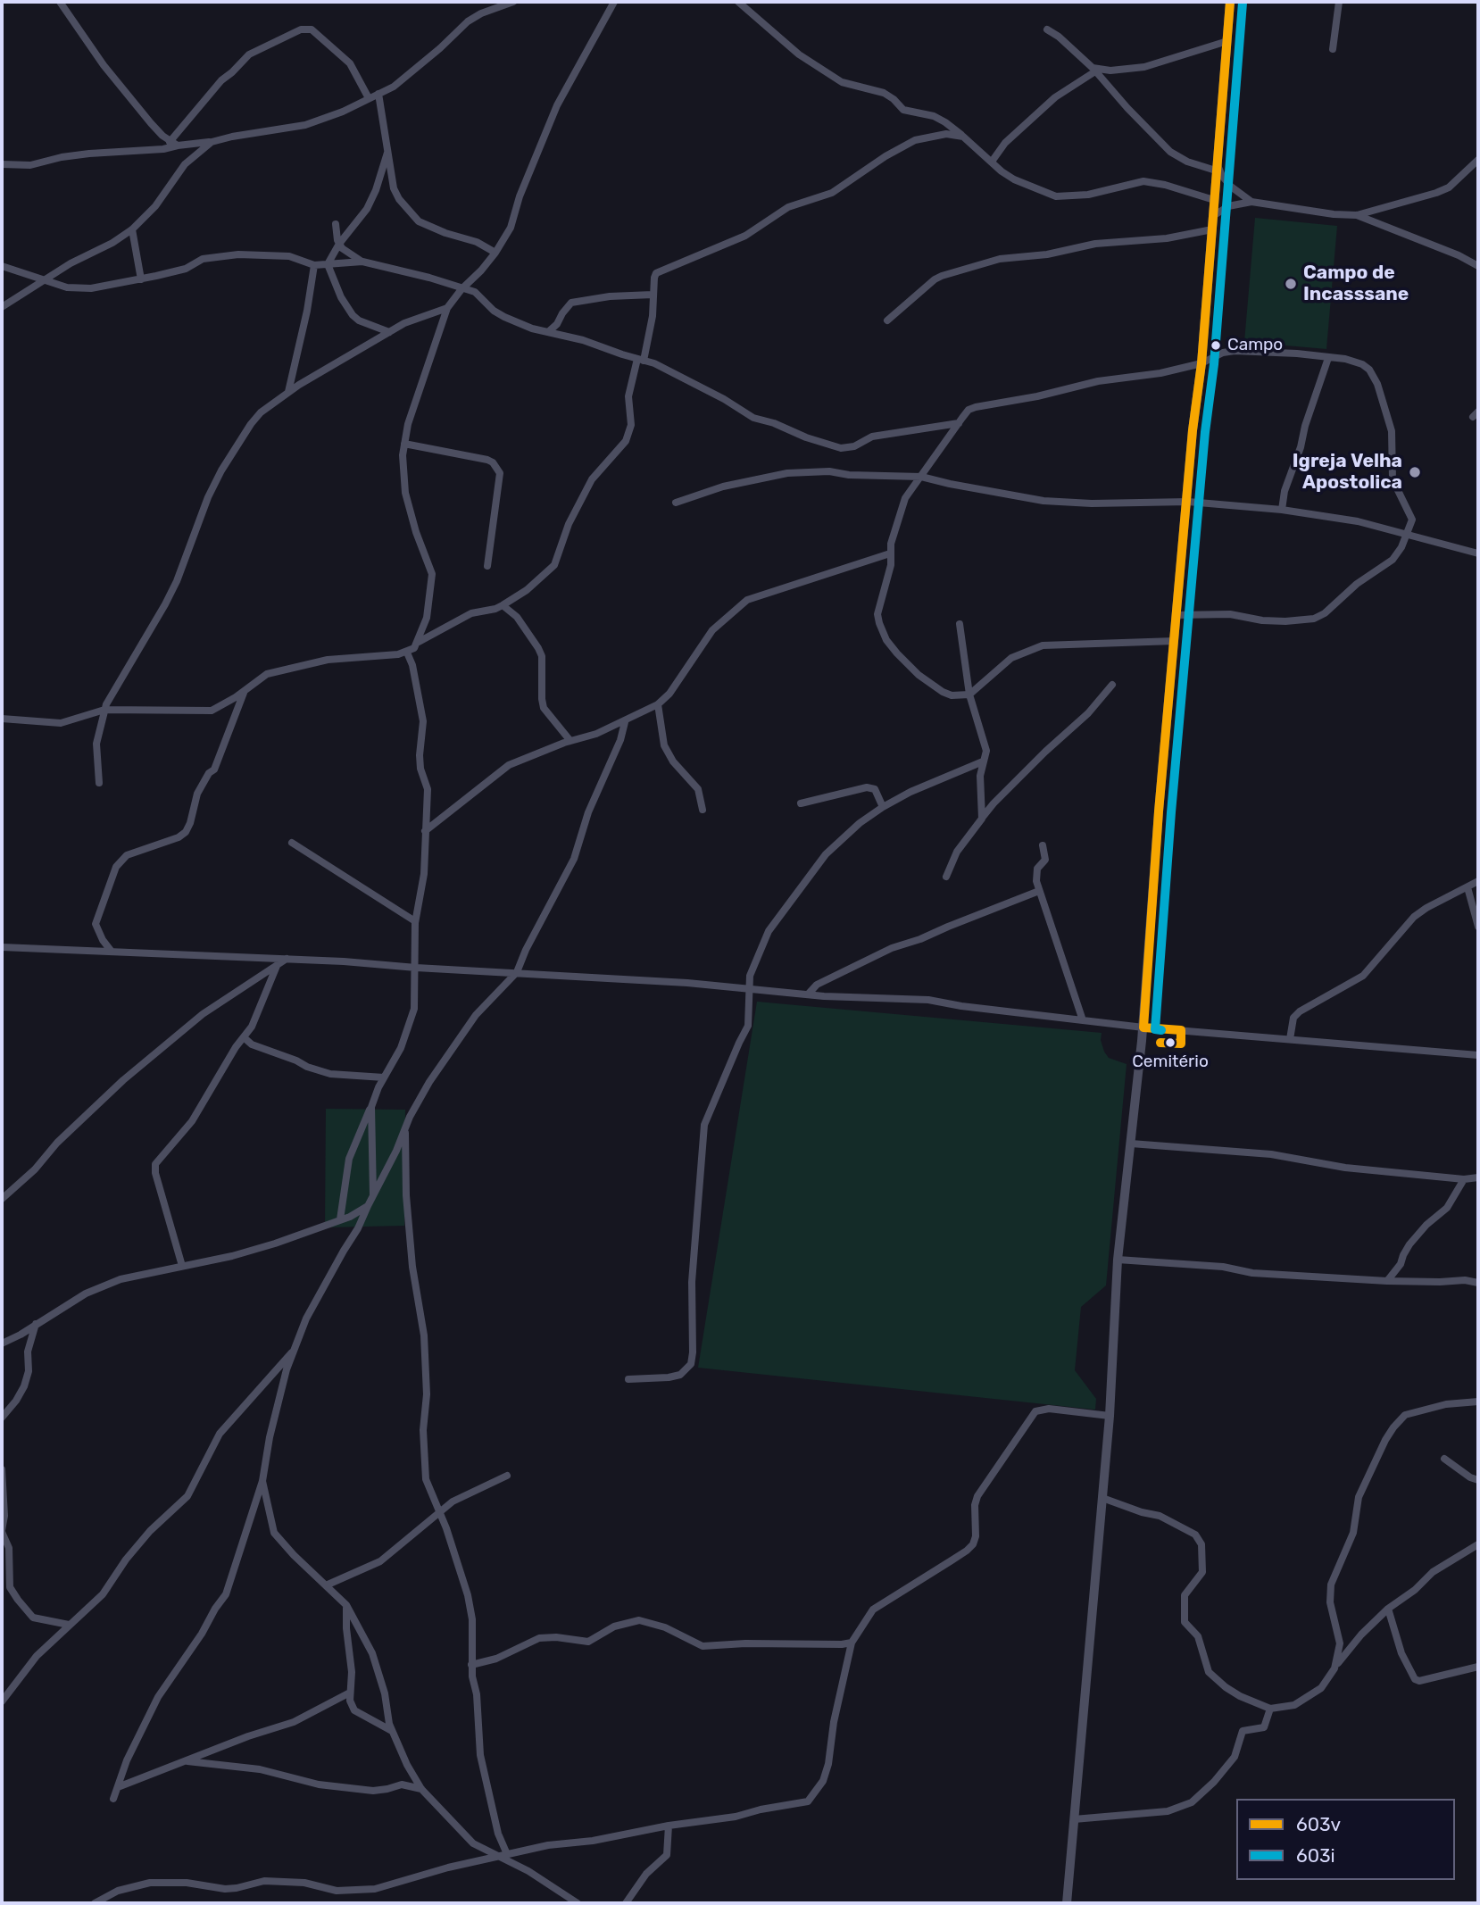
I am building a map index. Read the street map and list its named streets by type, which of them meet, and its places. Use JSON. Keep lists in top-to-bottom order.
{
  "places": [
    "Campo de Incasssane",
    "Campo",
    "Igreja Velha Apostolica",
    "Cemitério"
  ],
  "lines": ["transit line 603v", "transit line 603i"],
  "legend": ["603v", "603i"]
}
